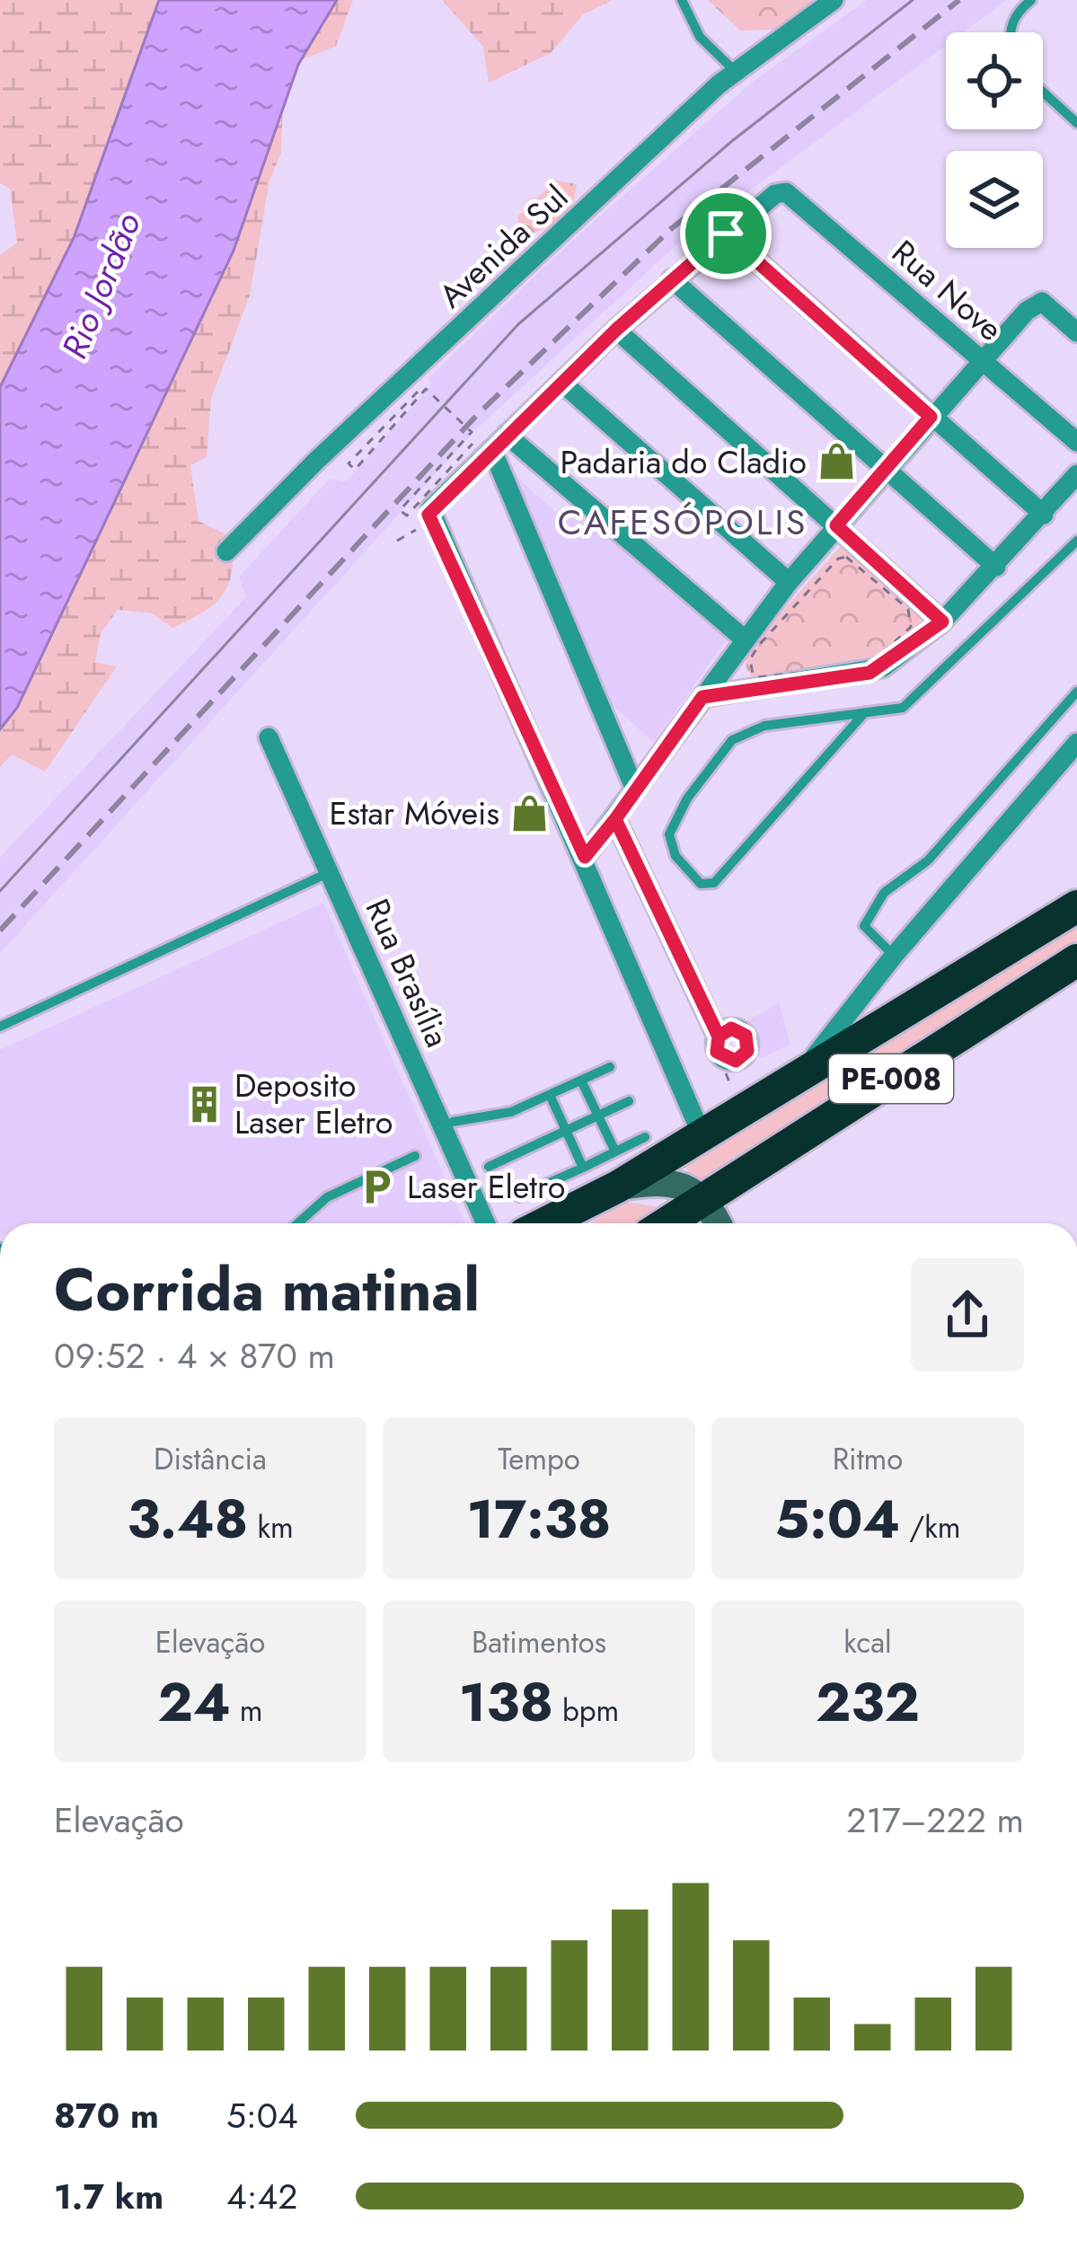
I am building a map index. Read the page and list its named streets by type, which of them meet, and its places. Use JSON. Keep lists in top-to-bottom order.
{
  "streets": {
    "highway": ["PE-008"],
    "street": ["Avenida Sul", "Rua Nove", "Rua Brasília"]
  },
  "districts": ["CAFESÓPOLIS"],
  "water": ["Rio Jordão"],
  "places": {
    "shop": ["Padaria do Cladio", "Estar Móveis"],
    "building": ["Deposito Laser Eletro"],
    "parking": ["Laser Eletro"]
  },
  "page": {
    "heading": ["Corrida matinal", "09:52 · 4 × 870 m"],
    "stats": [
      ["Distância", "3.48 km"],
      ["Tempo", "17:38"],
      ["Ritmo", "5:04 /km"],
      ["Elevação", "24 m"],
      ["Batimentos", "138 bpm"],
      ["kcal", "232"]
    ],
    "chart": ["Elevação", "217–222 m"],
    "list": [
      {
        "name": "870 m",
        "note": "5:04"
      },
      {
        "name": "1.7 km",
        "note": "4:42"
      }
    ]
  }
}
